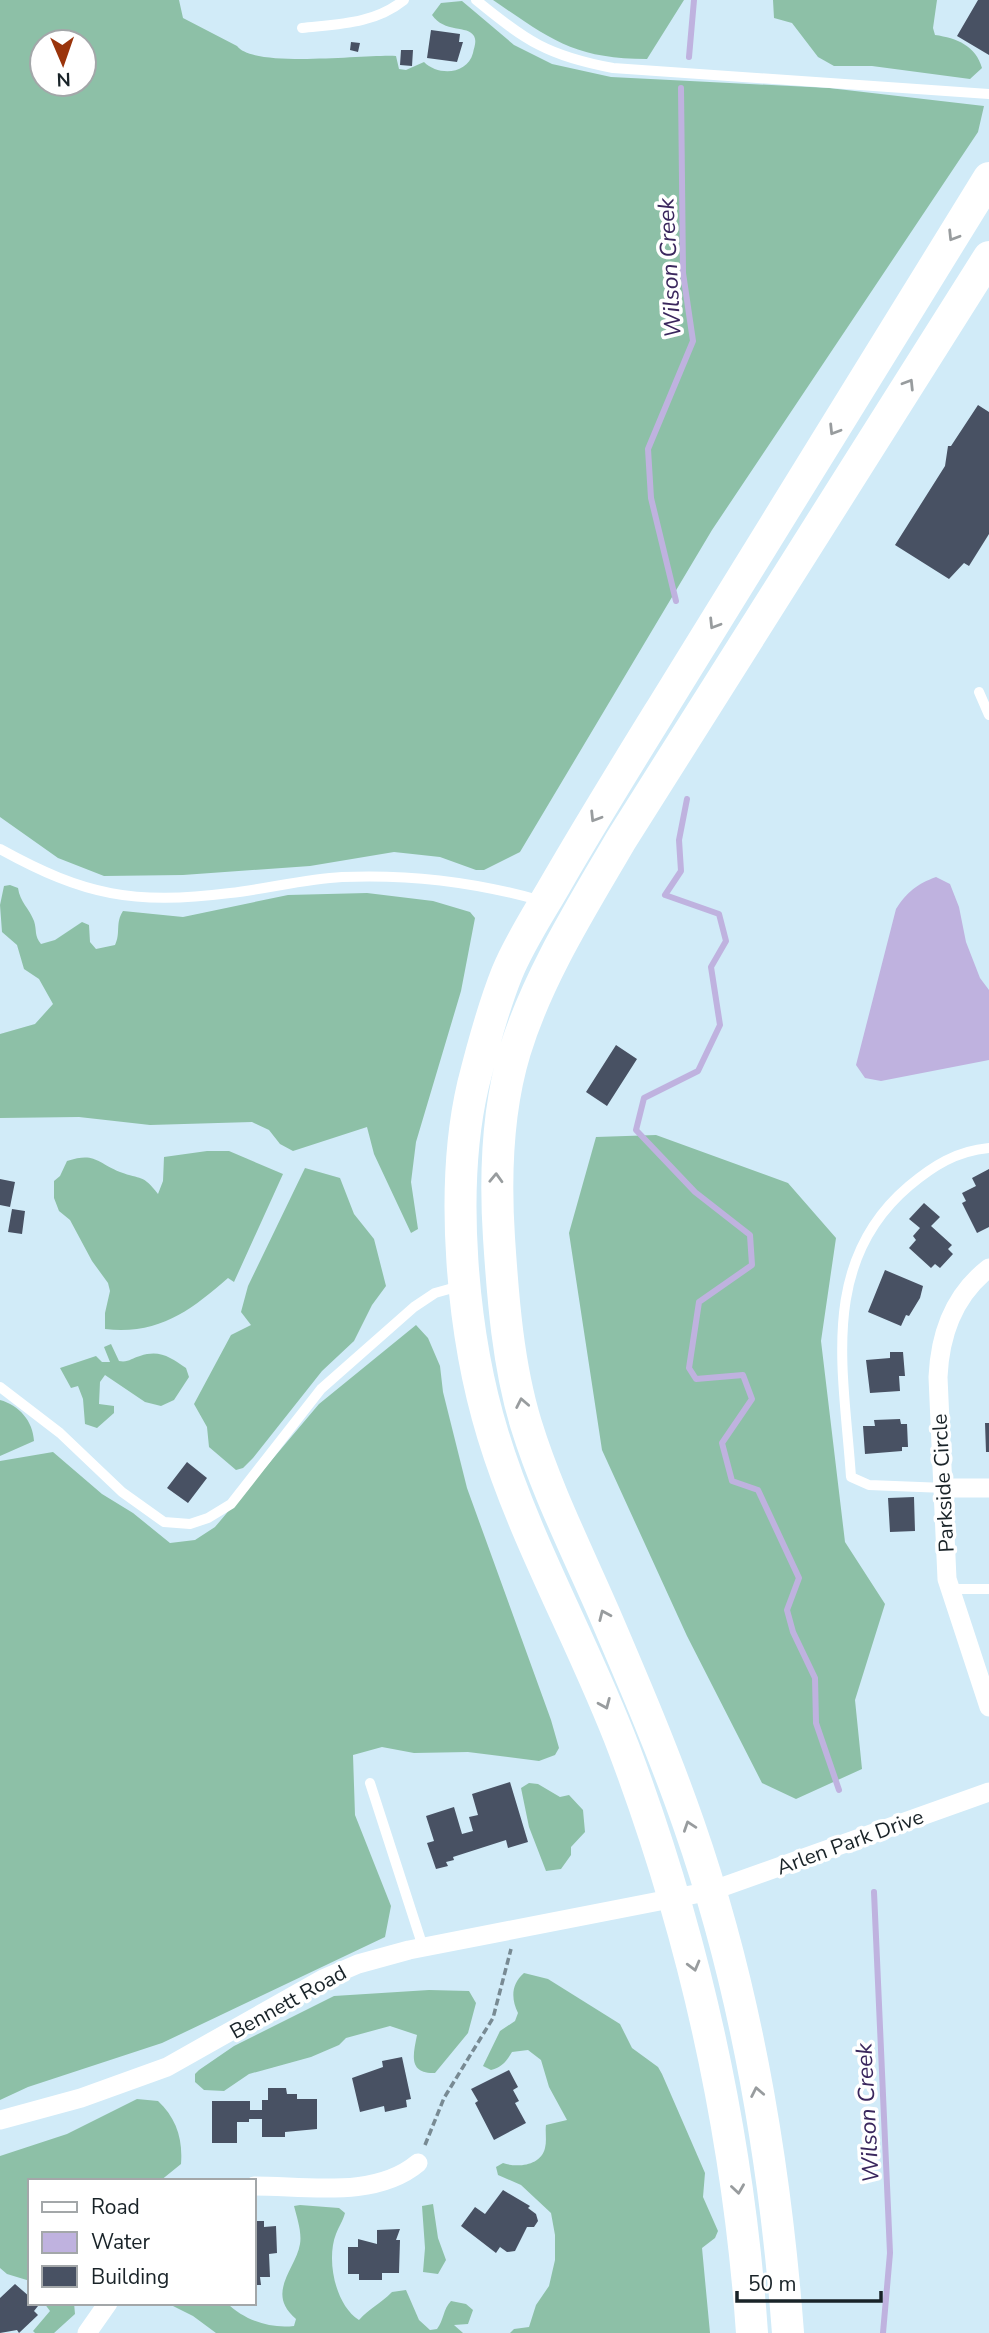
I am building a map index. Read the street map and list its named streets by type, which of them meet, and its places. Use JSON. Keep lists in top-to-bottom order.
{
  "streets": {
    "street": ["Parkside Circle", "Arlen Park Drive", "Bennett Road"]
  },
  "crossings": [
    ["Arlen Park Drive", "Bennett Road"]
  ],
  "water": ["Wilson Creek"],
  "legend": ["Road", "Water", "Building"],
  "scale_bar": "50 m",
  "north": "bottom"
}
